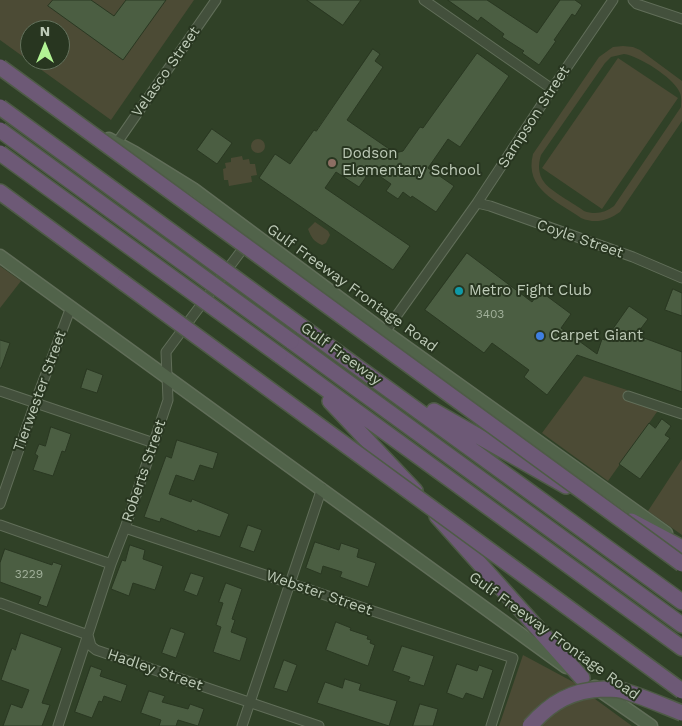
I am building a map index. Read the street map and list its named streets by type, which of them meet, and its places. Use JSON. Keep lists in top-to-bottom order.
{
  "streets": {
    "highway": ["Gulf Freeway"],
    "main road": ["Gulf Freeway Frontage Road"],
    "street": [
      "Velasco Street",
      "Sampson Street",
      "Coyle Street",
      "Tierwester Street",
      "Roberts Street",
      "Webster Street",
      "Hadley Street"
    ]
  },
  "crossings": [
    ["Velasco Street", "Gulf Freeway Frontage Road"],
    ["Sampson Street", "Coyle Street"],
    ["Sampson Street", "Gulf Freeway Frontage Road"],
    ["Gulf Freeway Frontage Road", "Tierwester Street"],
    ["Gulf Freeway Frontage Road", "Roberts Street"],
    ["Roberts Street", "Webster Street"],
    ["Roberts Street", "Hadley Street"]
  ],
  "places": ["Dodson Elementary School", "Metro Fight Club", "Carpet Giant"],
  "house_numbers": ["3403", "3229"],
  "north": "top"
}
